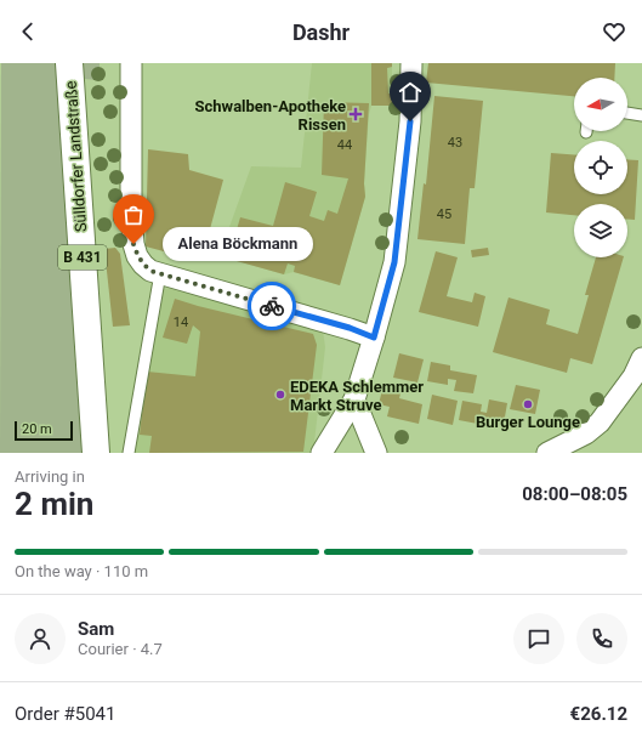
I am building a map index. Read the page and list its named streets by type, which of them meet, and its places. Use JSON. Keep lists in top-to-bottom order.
{
  "streets": {
    "highway": ["Sülldorfer Landstraße", "B 431"]
  },
  "places": {
    "health": ["Schwalben-Apotheke Rissen"],
    "other": ["Alena Böckmann", "EDEKA Schlemmer Markt Struve", "Burger Lounge"]
  },
  "house_numbers": [
    "43",
    "44",
    "45",
    "14"
  ],
  "scale_bar": "20 m",
  "north": "left",
  "page": {
    "header": "Dashr",
    "bubble": "Alena Böckmann",
    "scale": "20 m",
    "heading": ["2 min", "Arriving in", "08:00–08:05"],
    "panel": [
      "Sam",
      "Courier · 4.7",
      "Order #5041",
      "€26.12"
    ],
    "bar": "On the way · 110 m"
  }
}
